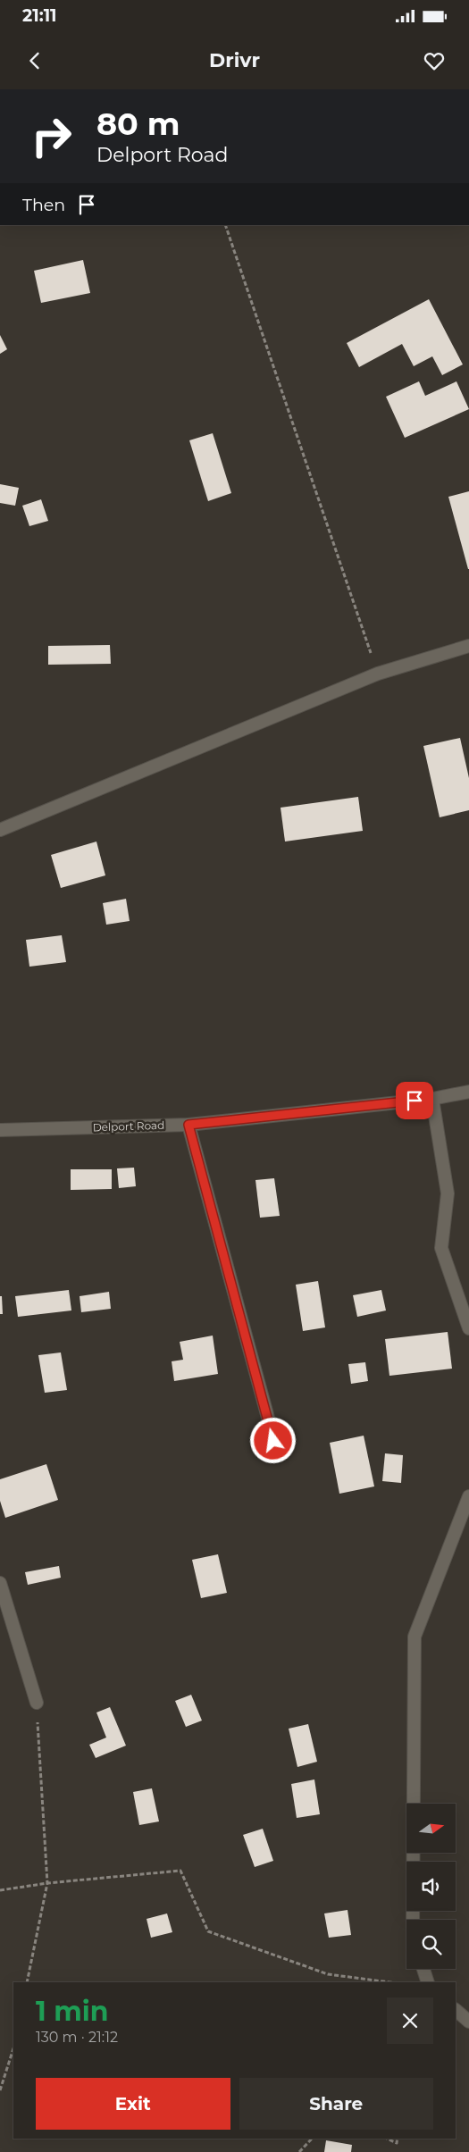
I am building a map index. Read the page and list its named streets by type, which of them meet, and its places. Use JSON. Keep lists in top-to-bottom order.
{
  "streets": {
    "street": ["Delport Road"]
  },
  "north": "right",
  "page": {
    "status": "21:11",
    "header": "Drivr",
    "turn": ["80 m", "Delport Road"],
    "then": "Then",
    "heading": ["1 min", "130 m · 21:12"],
    "buttons": ["Exit", "Share"]
  }
}
